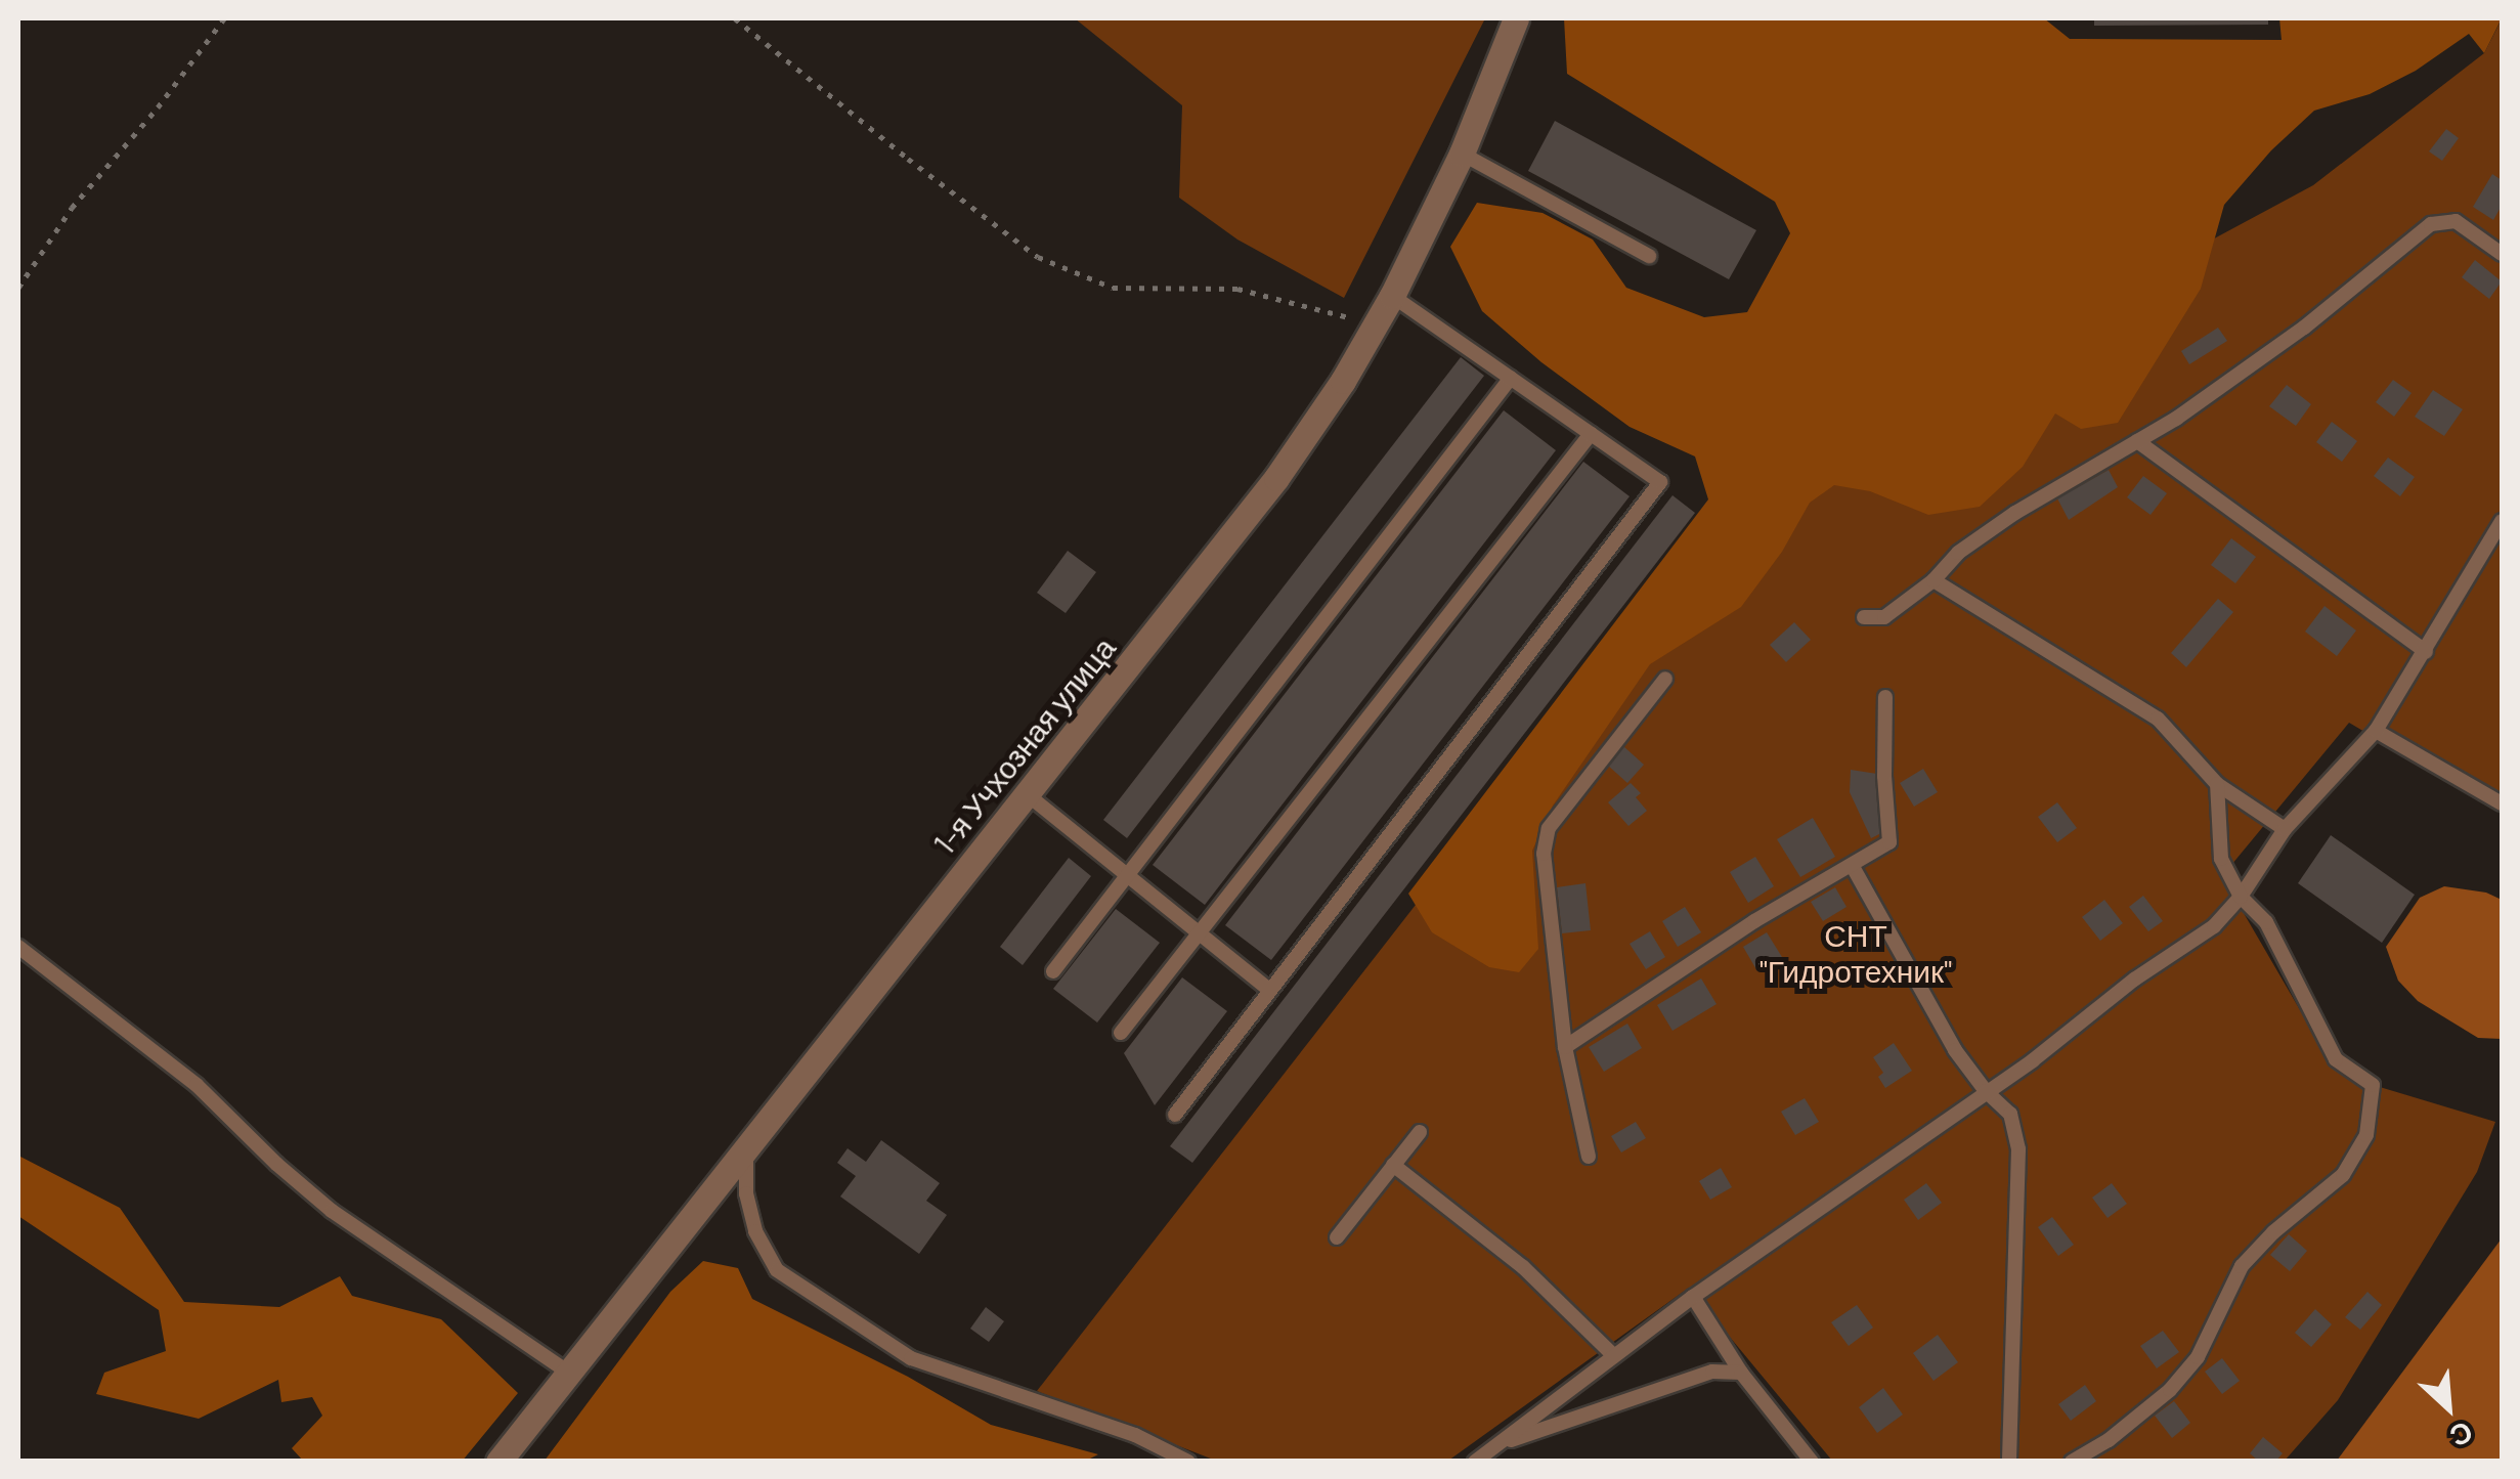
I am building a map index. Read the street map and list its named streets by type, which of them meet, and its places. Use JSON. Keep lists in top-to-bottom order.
{
  "streets": {
    "street": ["1-я Учхозная улица"]
  },
  "parks": ["СНТ \"Гидротехник\""],
  "north": "bottom right"
}
